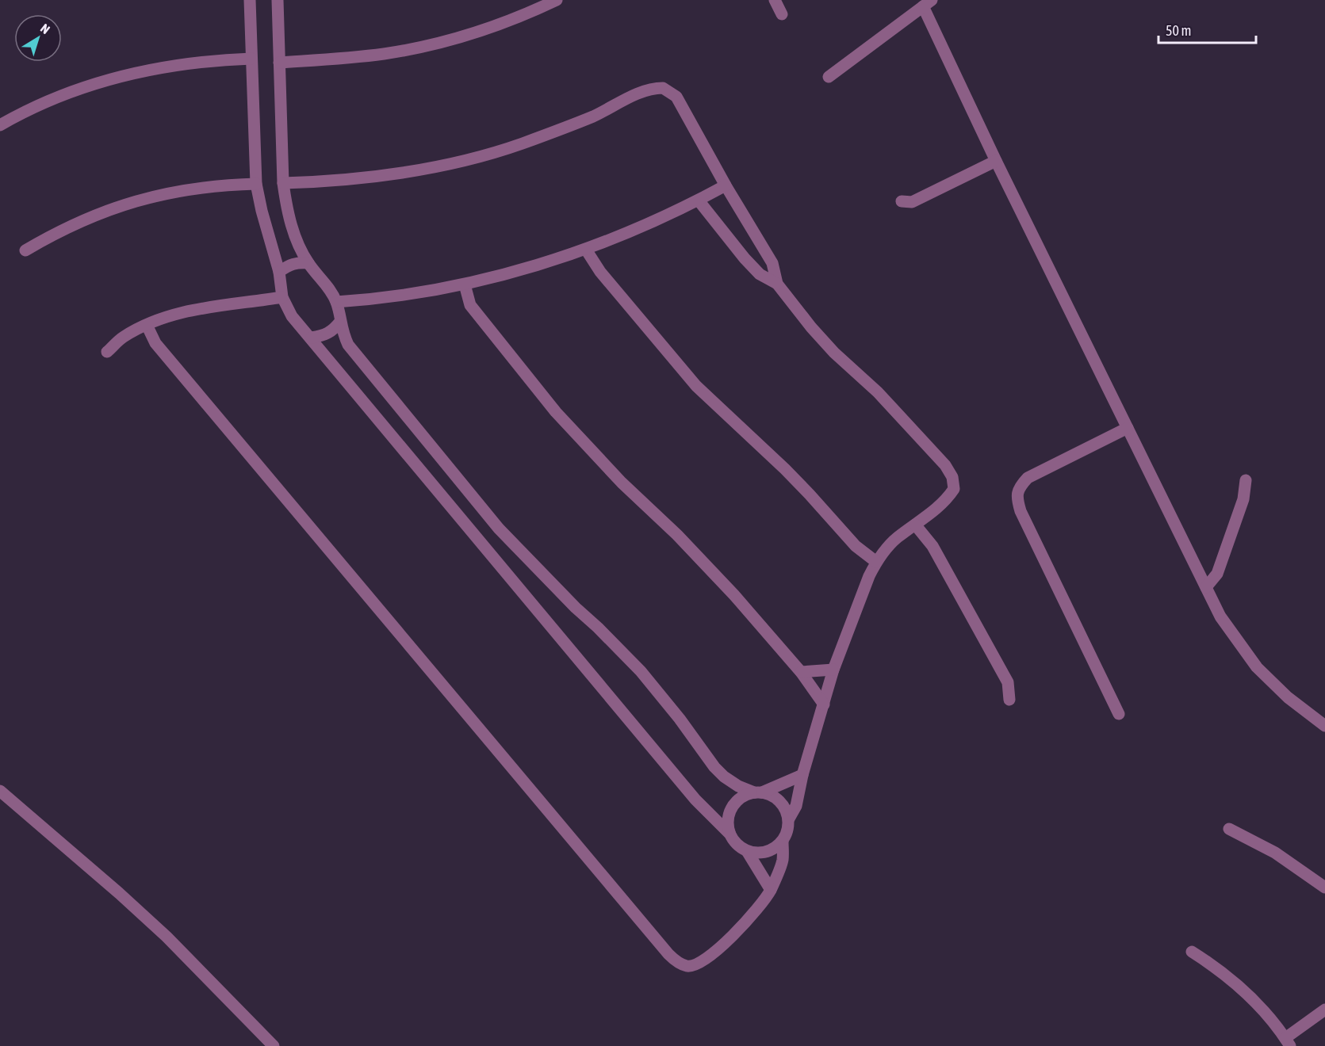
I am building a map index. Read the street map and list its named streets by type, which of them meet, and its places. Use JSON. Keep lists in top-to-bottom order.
{
  "scale_bar": "50 m",
  "north": "top right"
}
